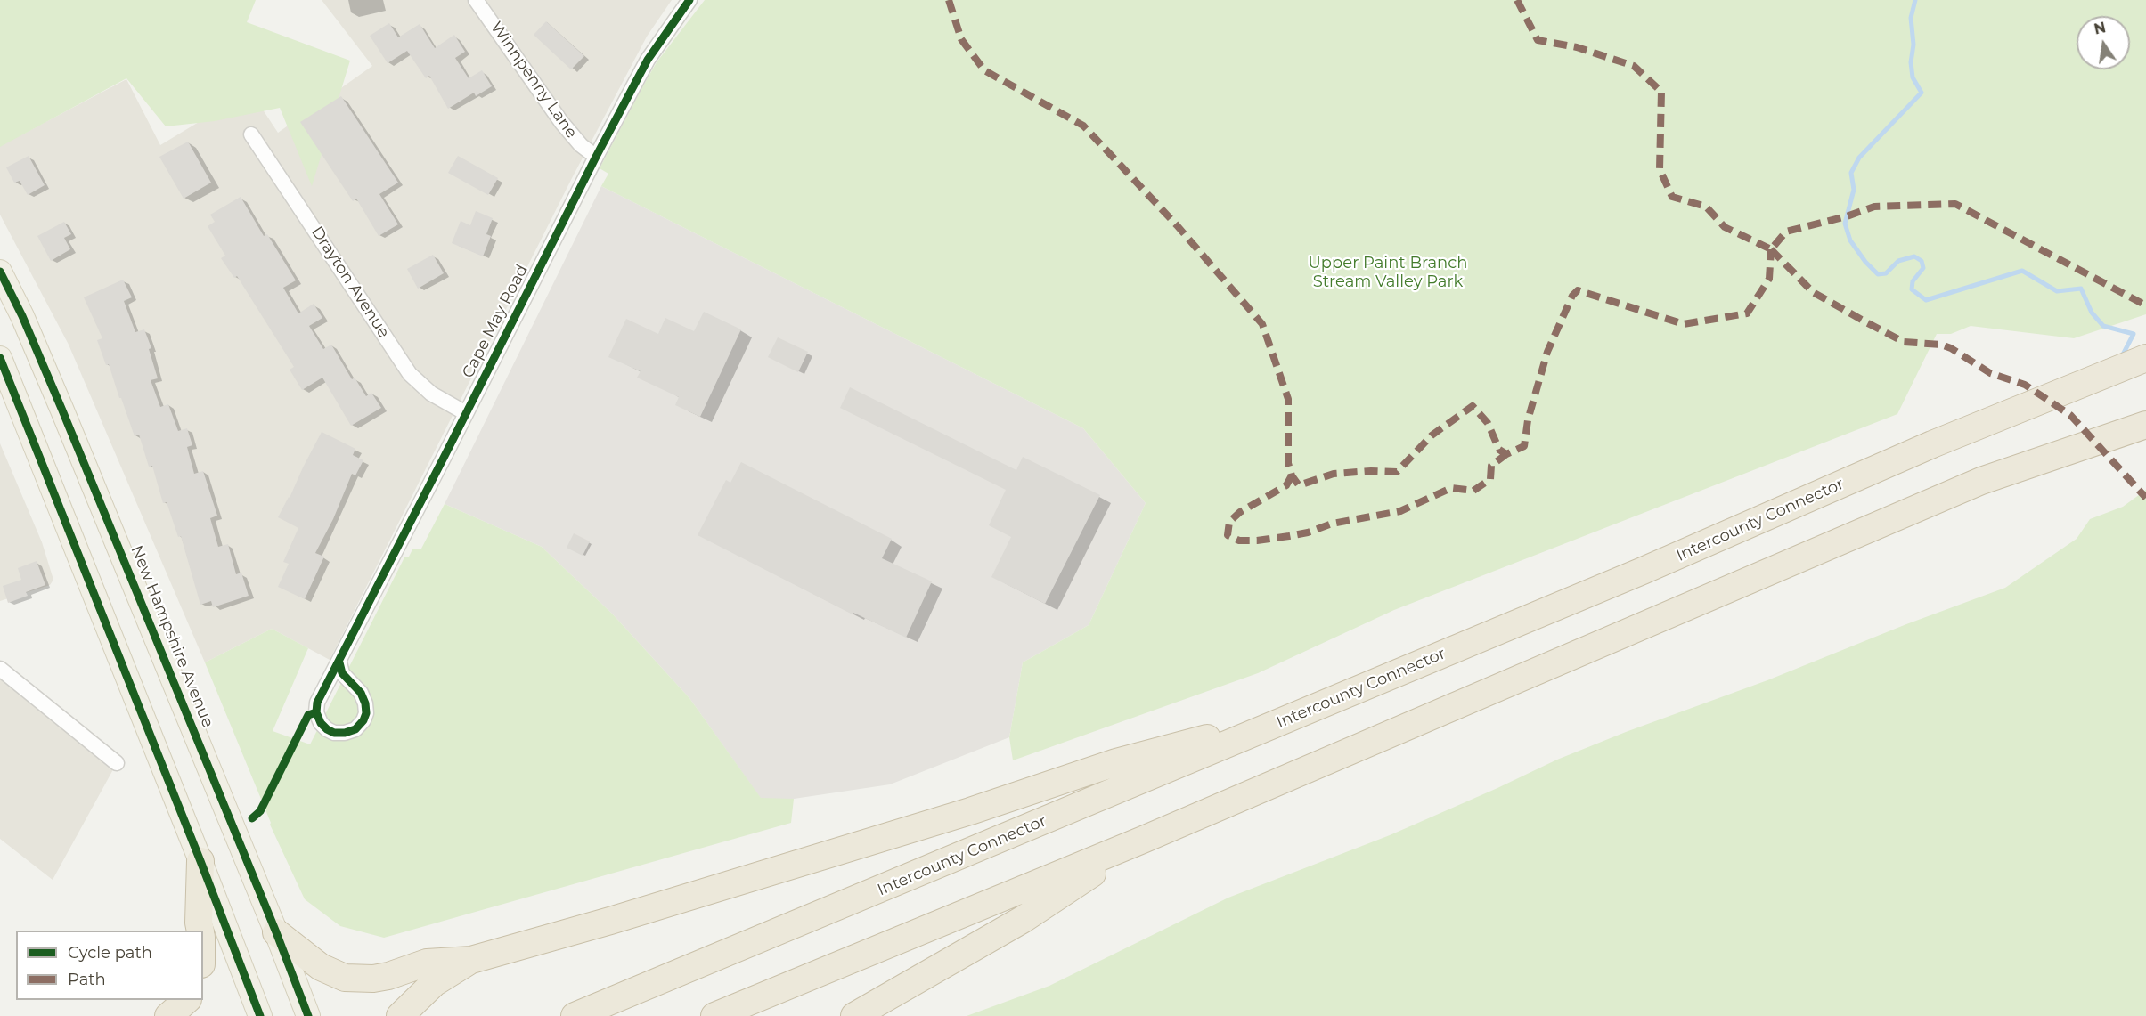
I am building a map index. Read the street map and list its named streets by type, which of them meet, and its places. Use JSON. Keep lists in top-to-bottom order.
{
  "streets": {
    "highway": ["Intercounty Connector"],
    "main road": ["New Hampshire Avenue"],
    "street": ["Winnpenny Lane", "Drayton Avenue", "Cape May Road"]
  },
  "crossings": [
    ["Winnpenny Lane", "Cape May Road"],
    ["Drayton Avenue", "Cape May Road"]
  ],
  "parks": ["Upper Paint Branch Stream Valley Park"],
  "legend": ["Cycle path", "Path"],
  "north": "top"
}
